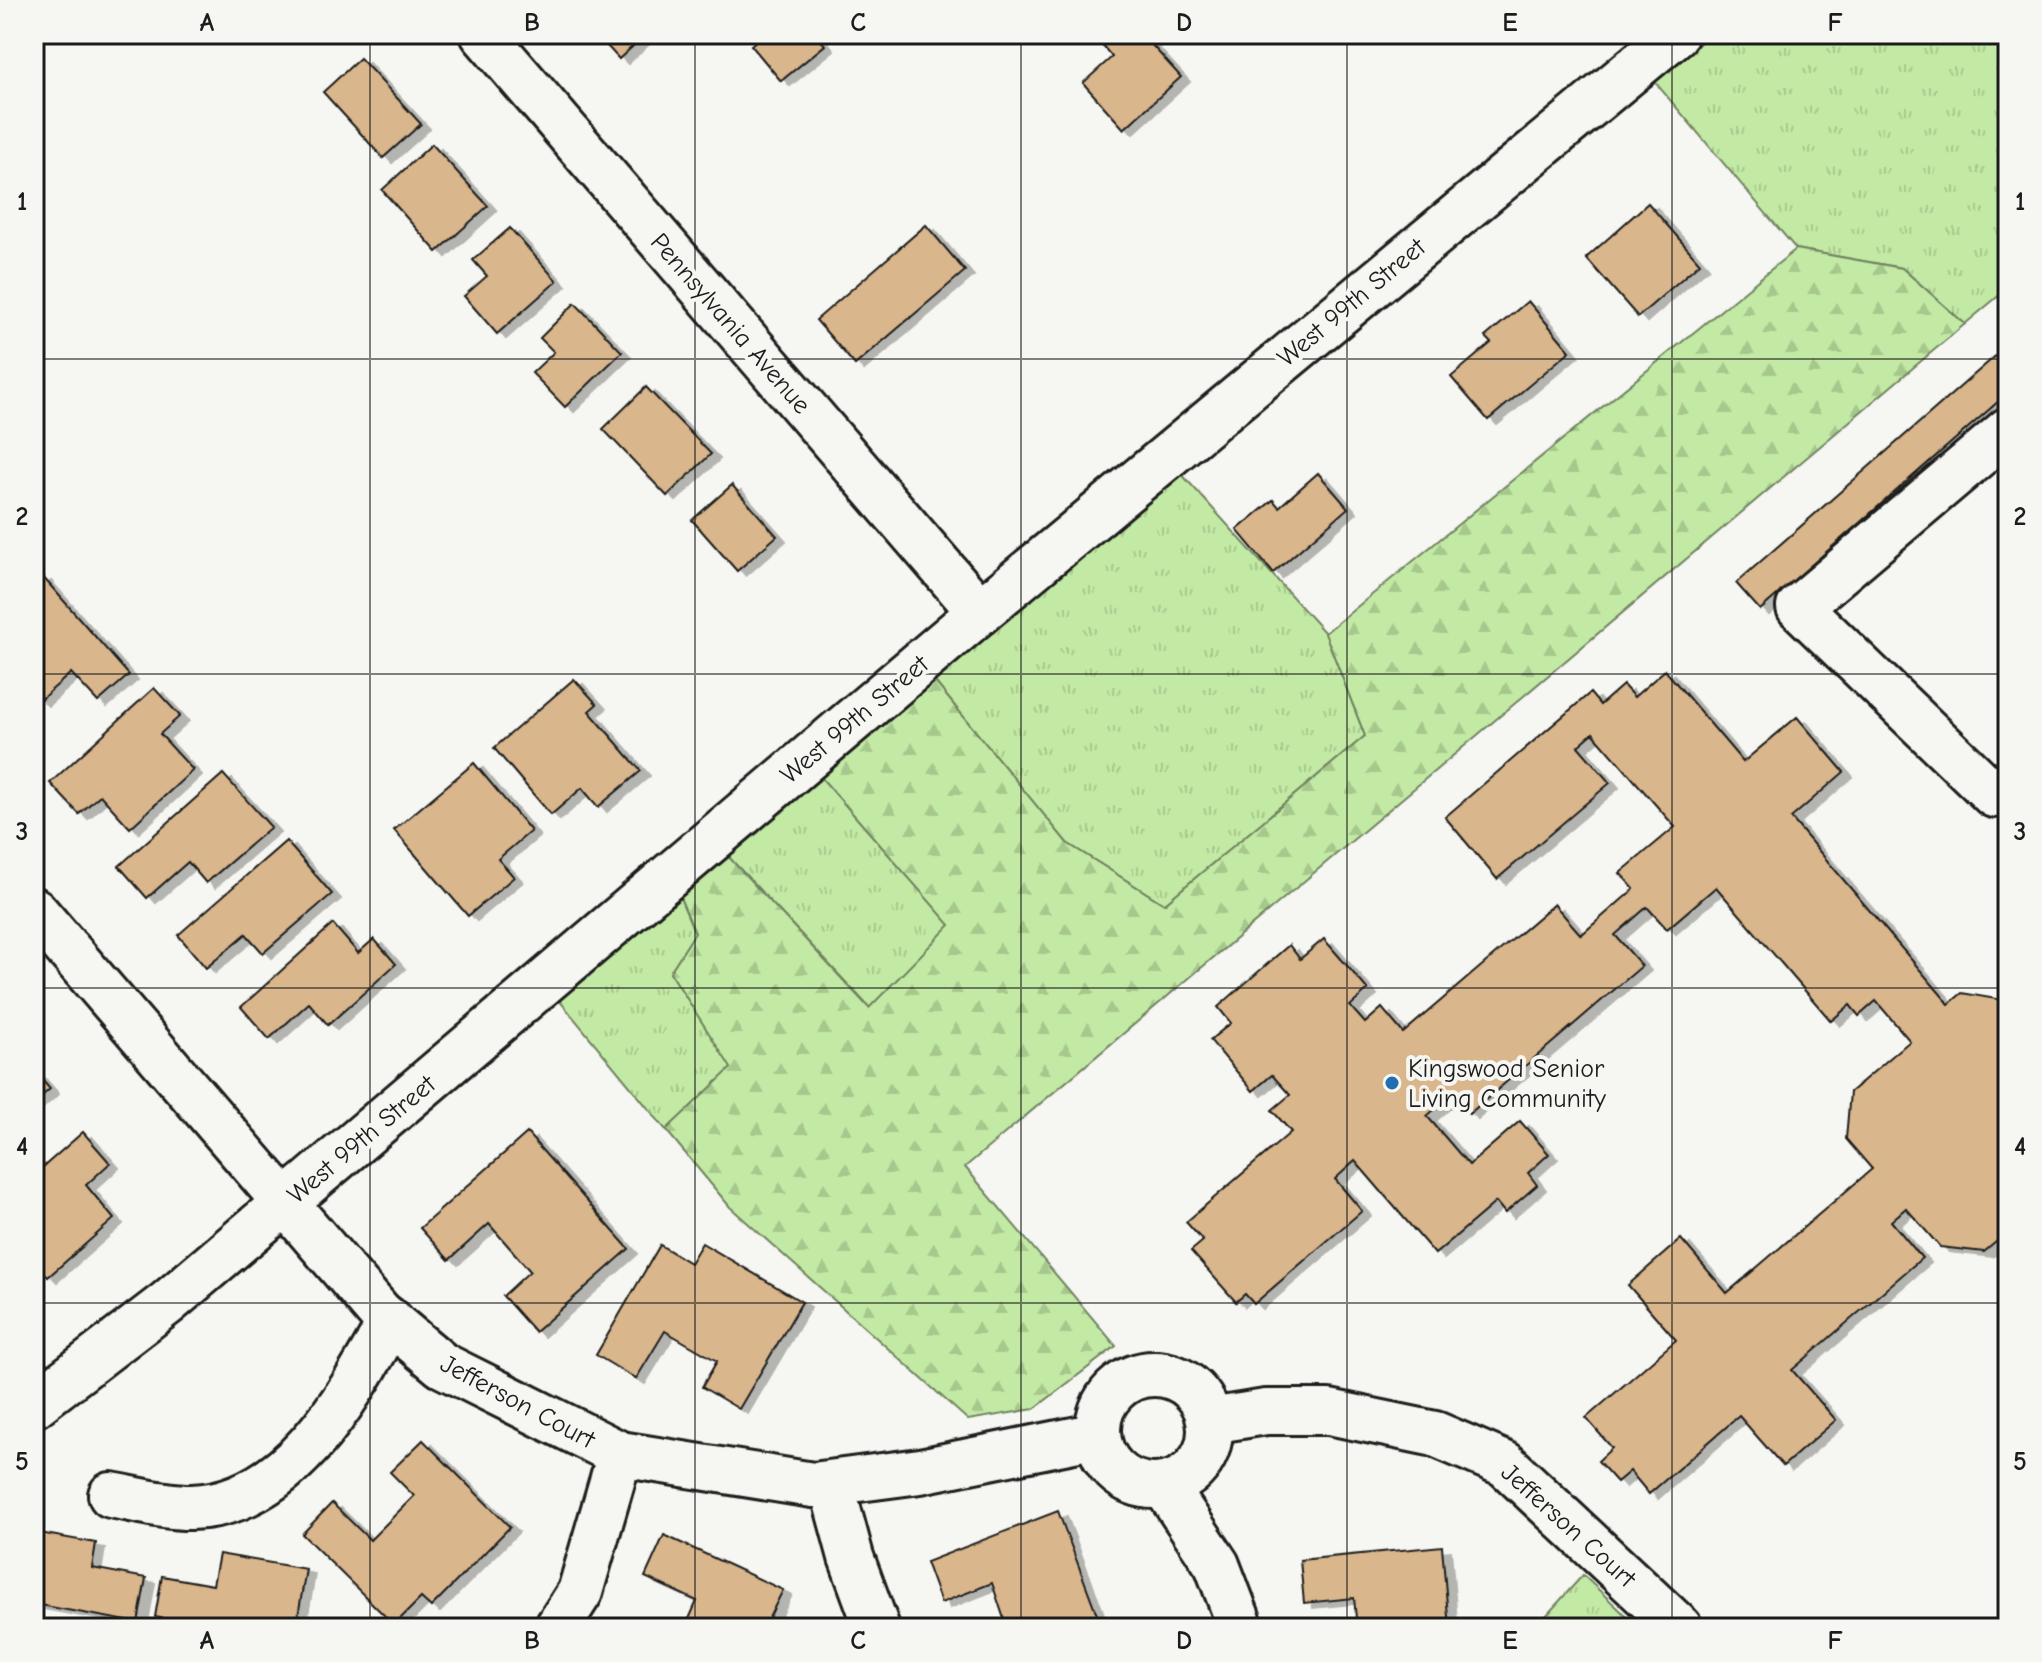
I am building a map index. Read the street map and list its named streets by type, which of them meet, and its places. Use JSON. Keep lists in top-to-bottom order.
{
  "streets": {
    "street": ["West 99th Street", "Pennsylvania Avenue", "Jefferson Court"]
  },
  "crossings": [
    ["West 99th Street", "Pennsylvania Avenue"],
    ["West 99th Street", "Jefferson Court"]
  ],
  "places": ["Kingswood Senior Living Community"],
  "grid": {
    "columns": [
      "A",
      "B",
      "C",
      "D",
      "E",
      "F"
    ],
    "rows": [
      "1",
      "2",
      "3",
      "4",
      "5"
    ]
  }
}
